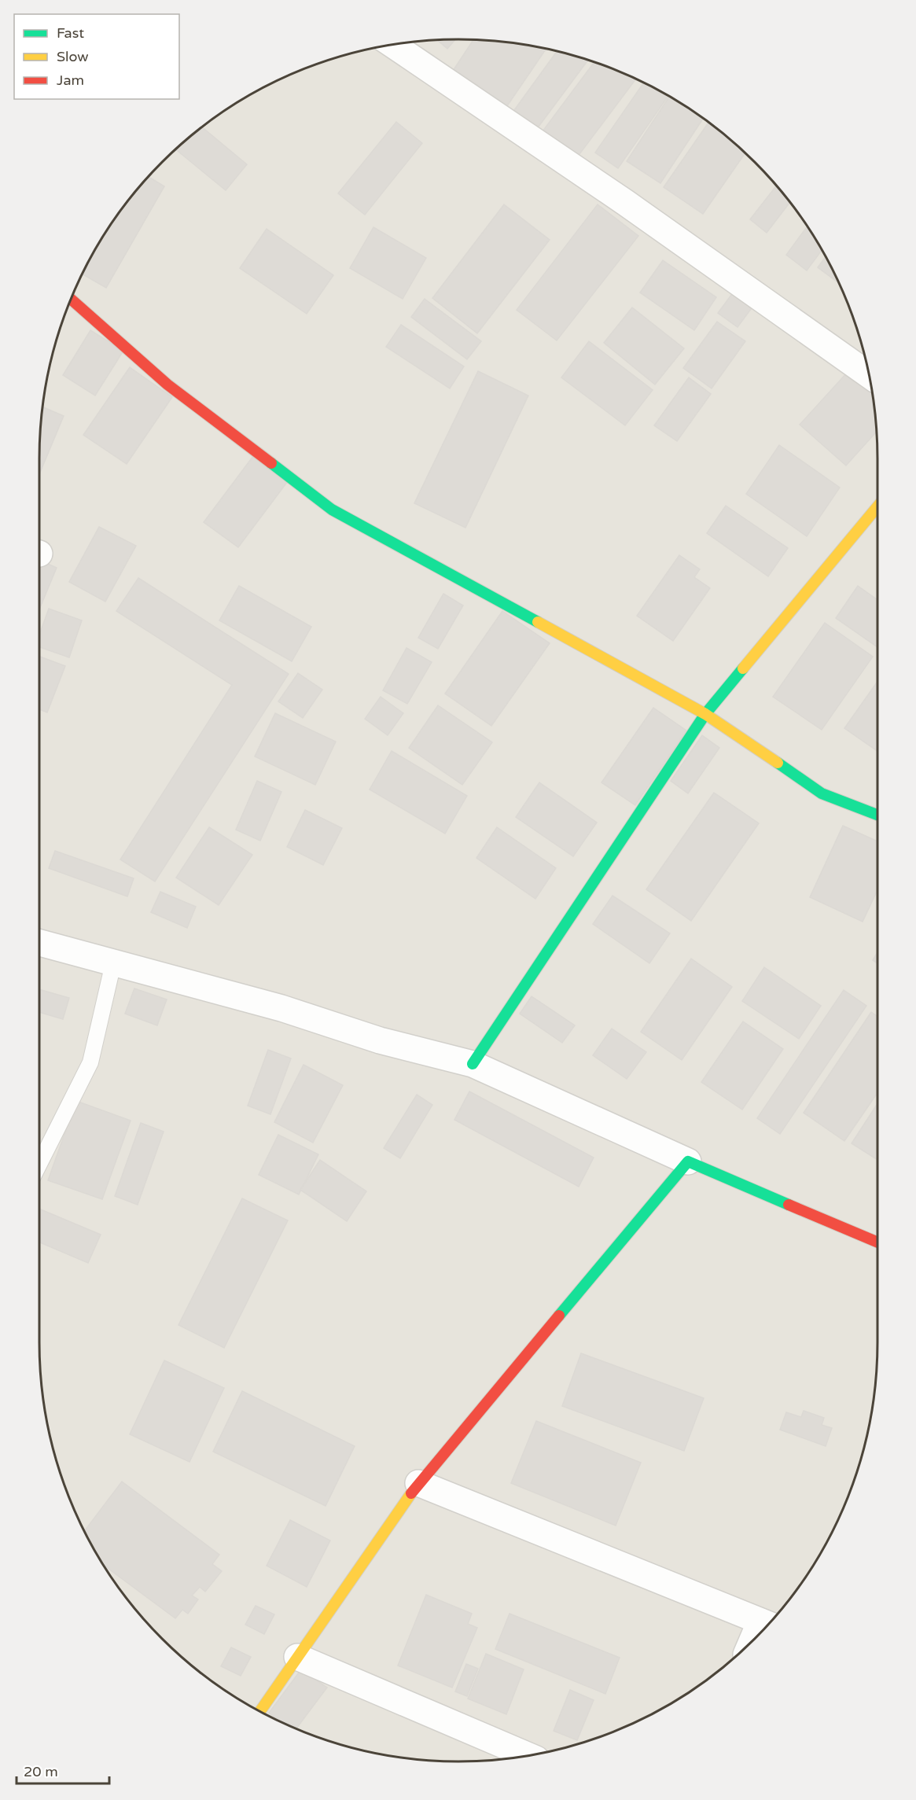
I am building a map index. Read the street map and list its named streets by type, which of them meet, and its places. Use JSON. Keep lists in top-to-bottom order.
{
  "legend": ["Fast", "Slow", "Jam"],
  "scale_bar": "20 m"
}
